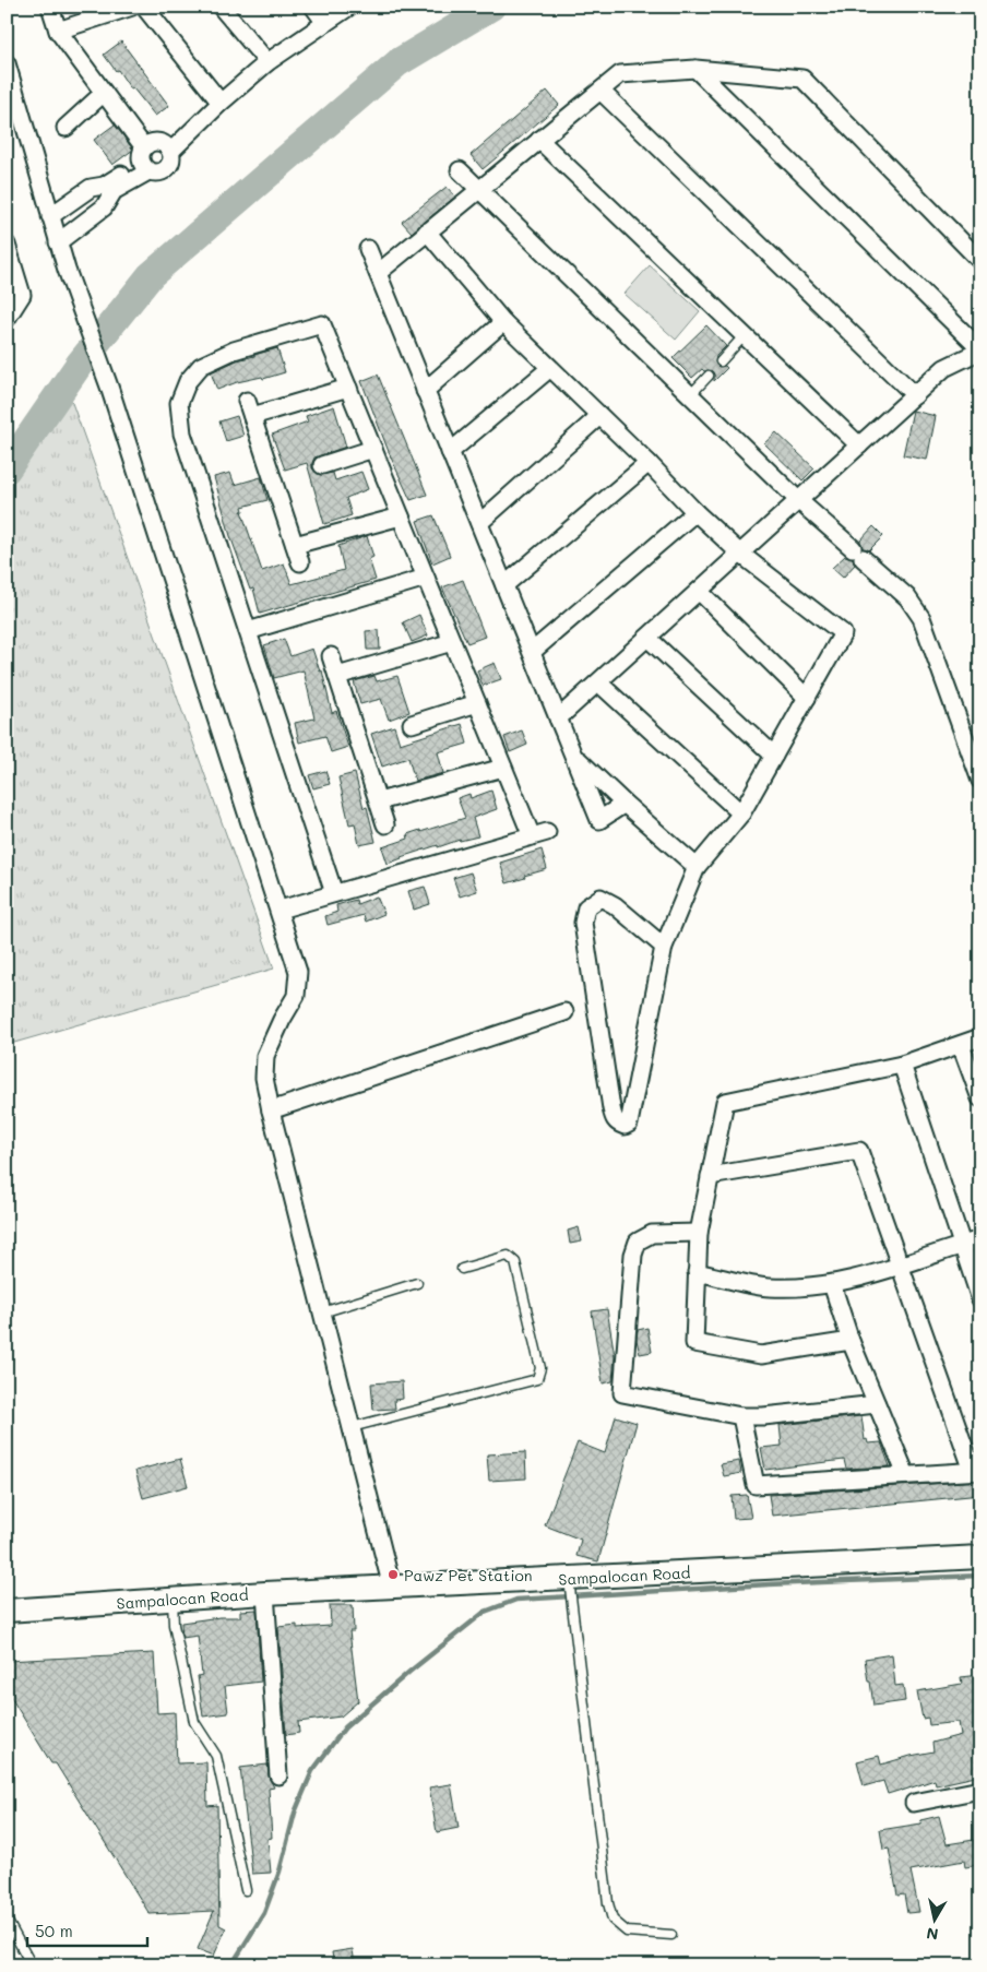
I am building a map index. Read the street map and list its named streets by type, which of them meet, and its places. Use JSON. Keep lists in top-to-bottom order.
{
  "streets": {
    "main road": ["Sampalocan Road"]
  },
  "places": ["Pawz Pet Station"],
  "scale_bar": "50 m",
  "north": "bottom"
}
